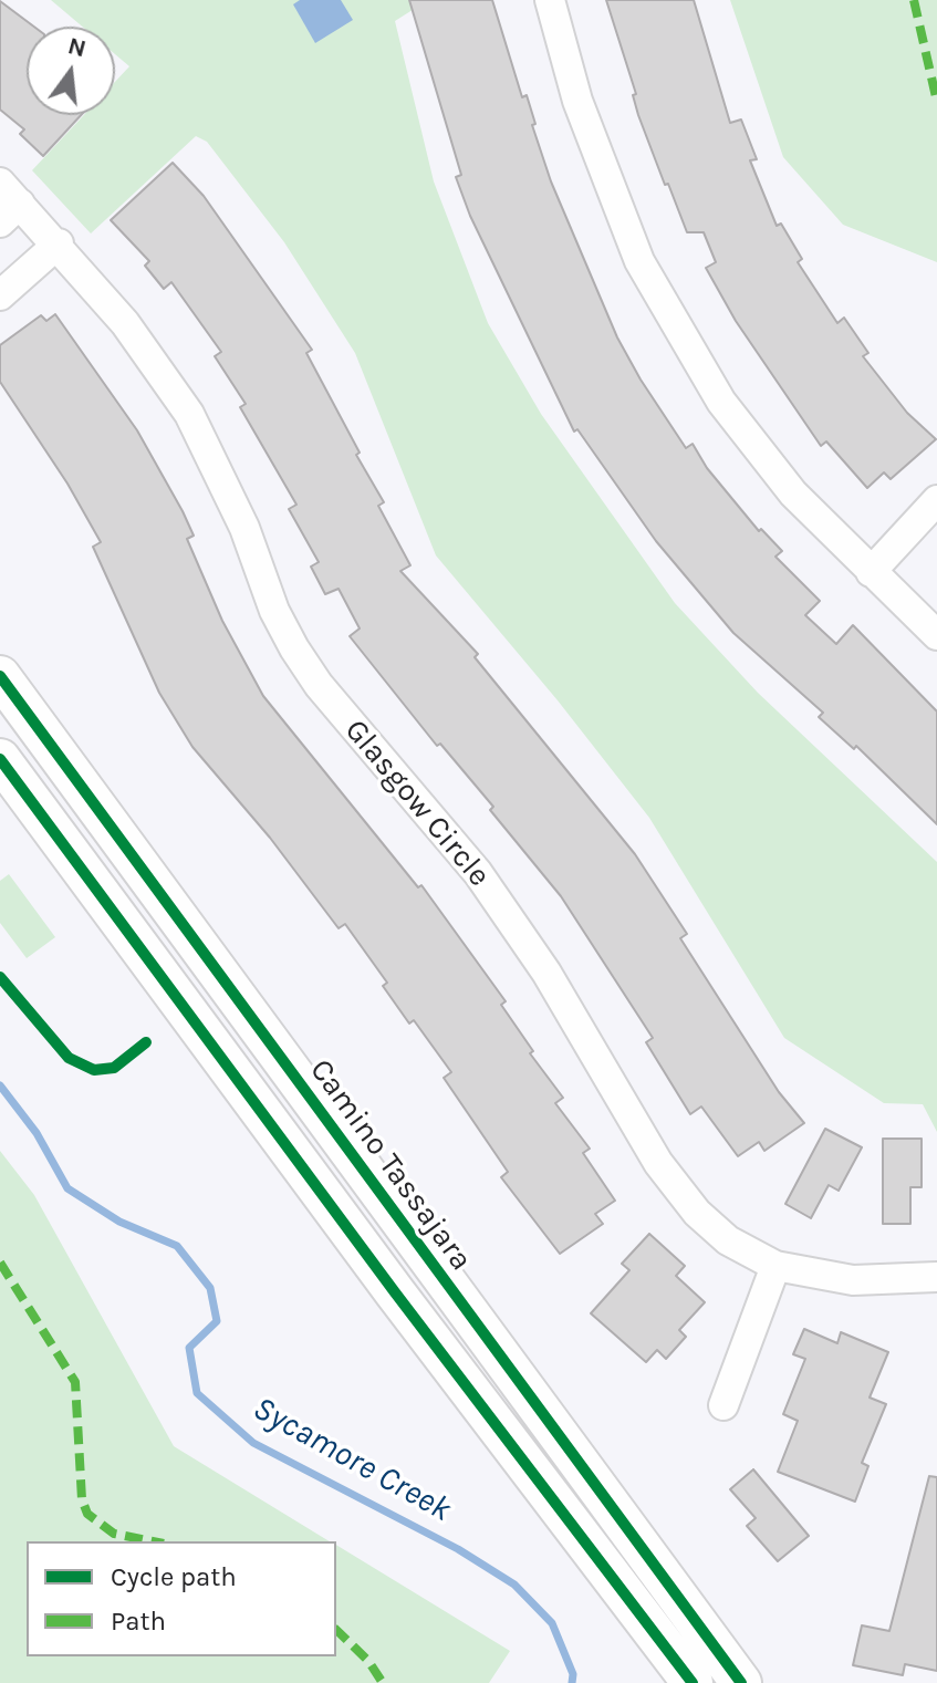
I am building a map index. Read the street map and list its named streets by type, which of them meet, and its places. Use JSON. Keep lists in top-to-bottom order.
{
  "streets": {
    "main road": ["Camino Tassajara"],
    "street": ["Glasgow Circle"]
  },
  "water": ["Sycamore Creek"],
  "legend": ["Cycle path", "Path"],
  "north": "top"
}
